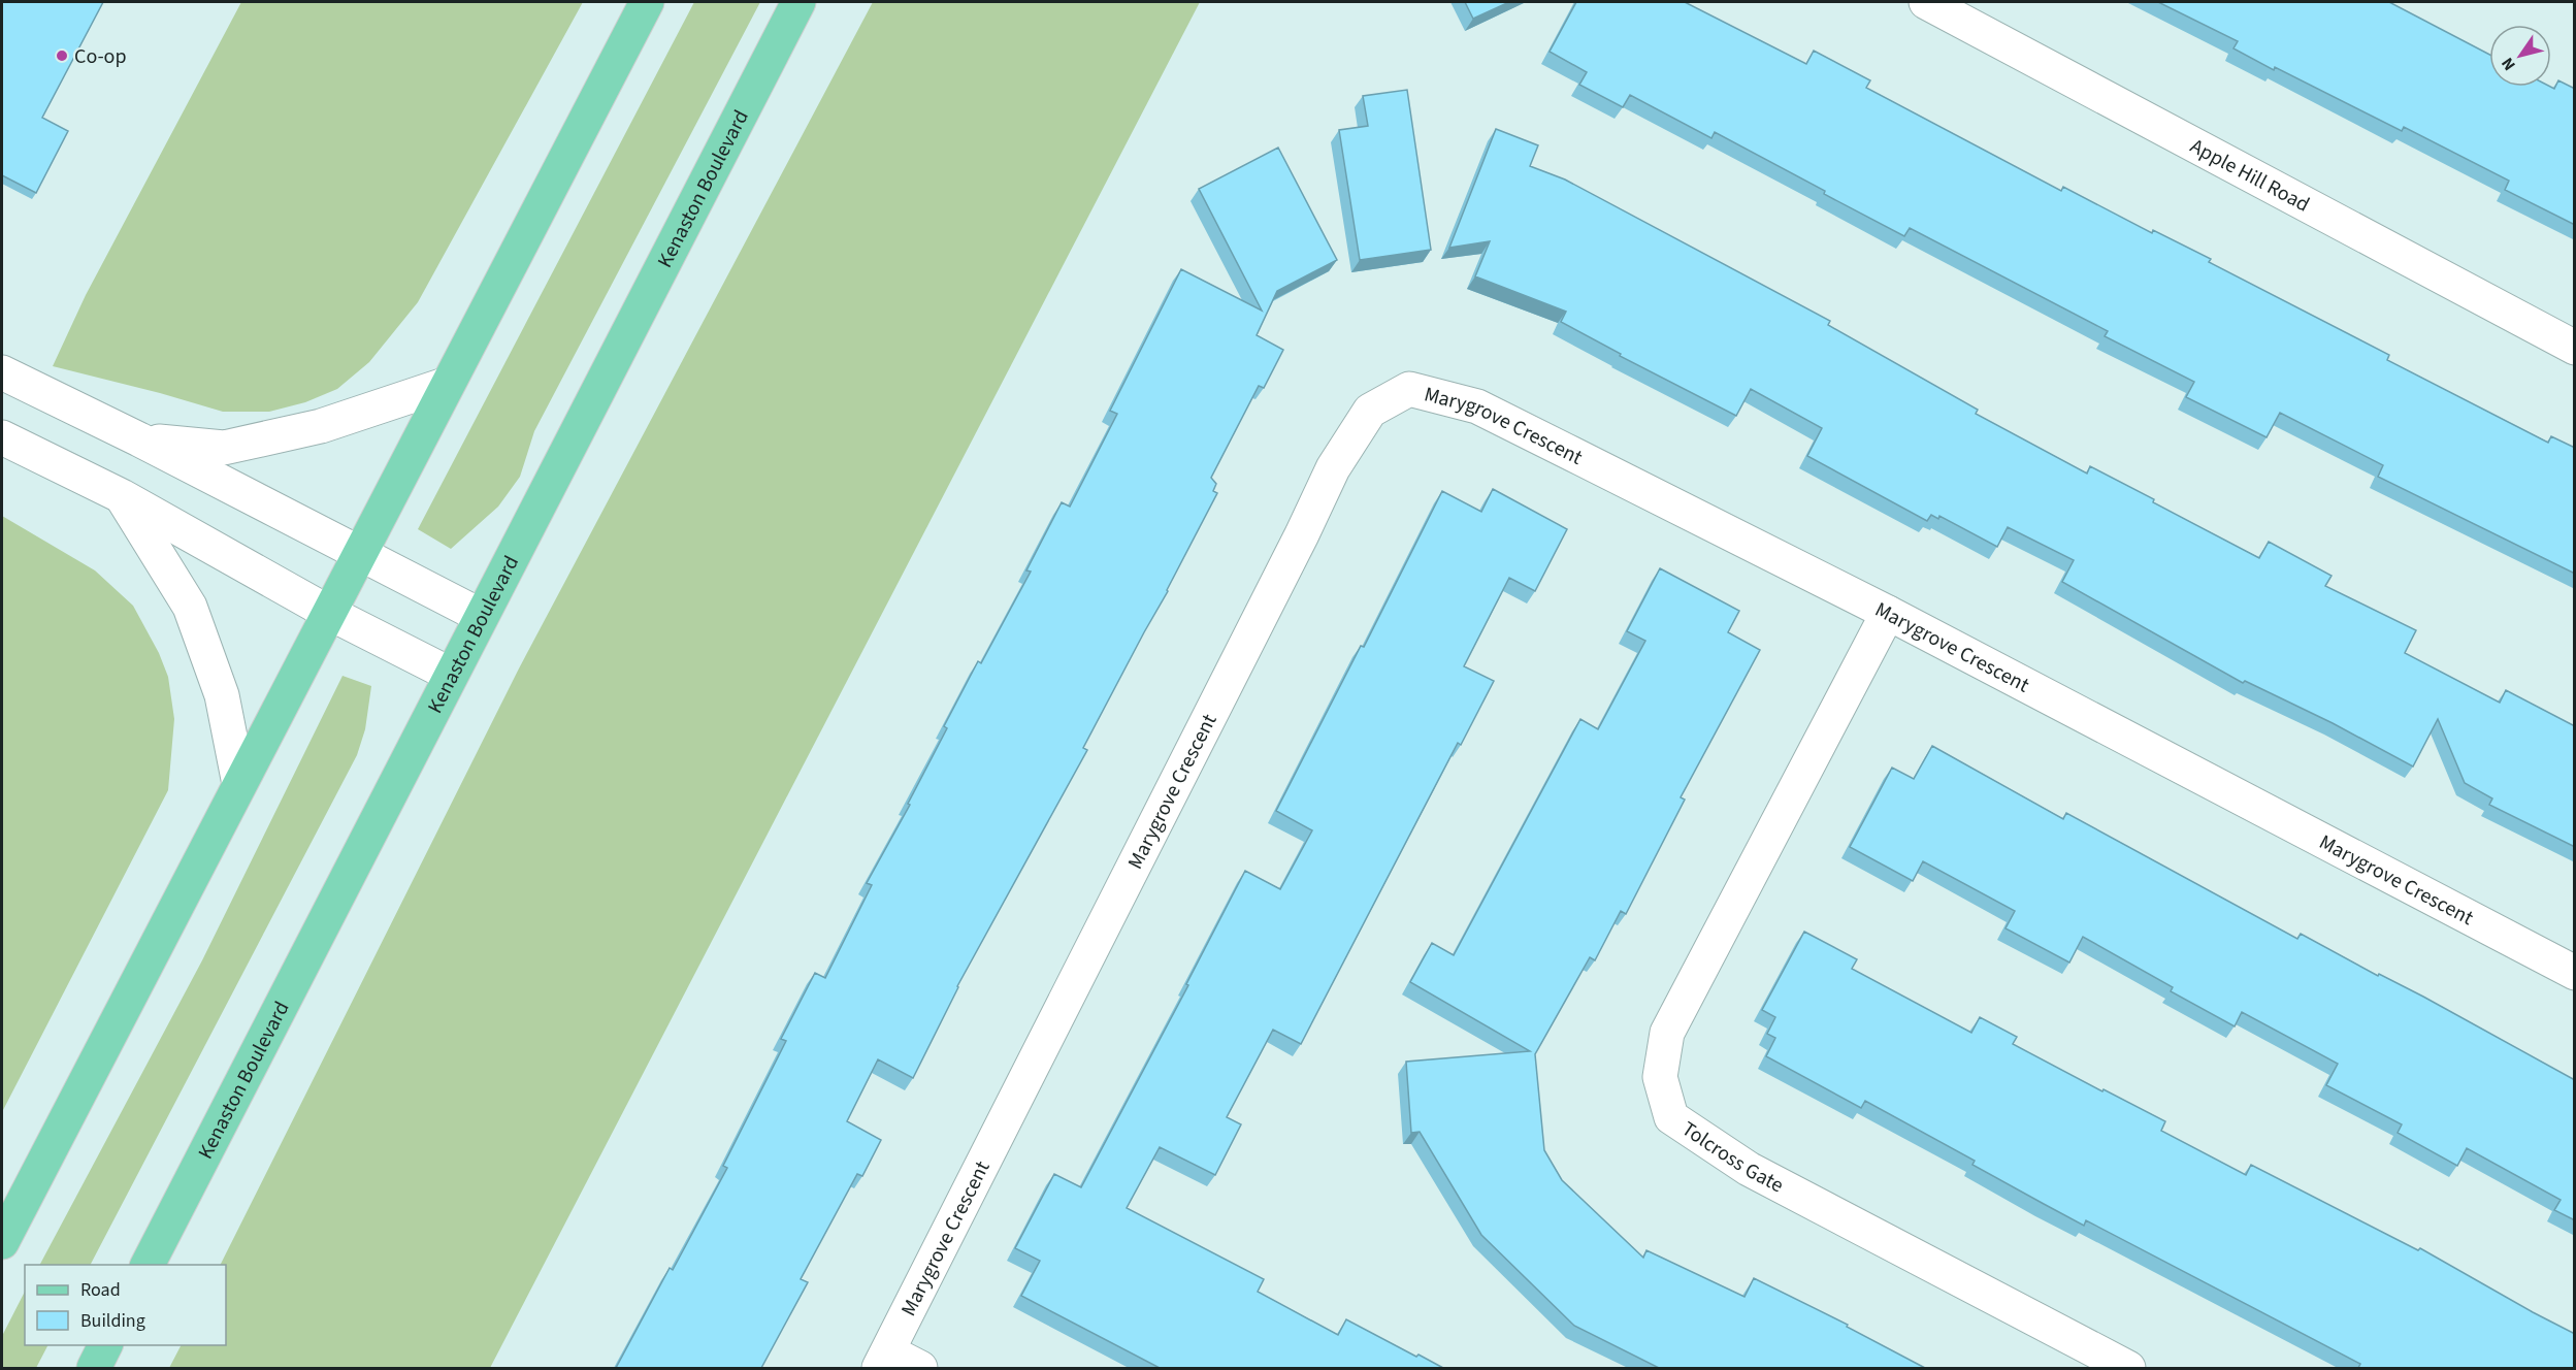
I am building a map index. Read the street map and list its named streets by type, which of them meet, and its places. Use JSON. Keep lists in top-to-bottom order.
{
  "streets": {
    "main road": ["Kenaston Boulevard"],
    "street": ["Apple Hill Road", "Marygrove Crescent", "Tolcross Gate"]
  },
  "crossings": [
    ["Marygrove Crescent", "Tolcross Gate"]
  ],
  "places": ["Co-op"],
  "legend": ["Road", "Building"],
  "north": "bottom left"
}
